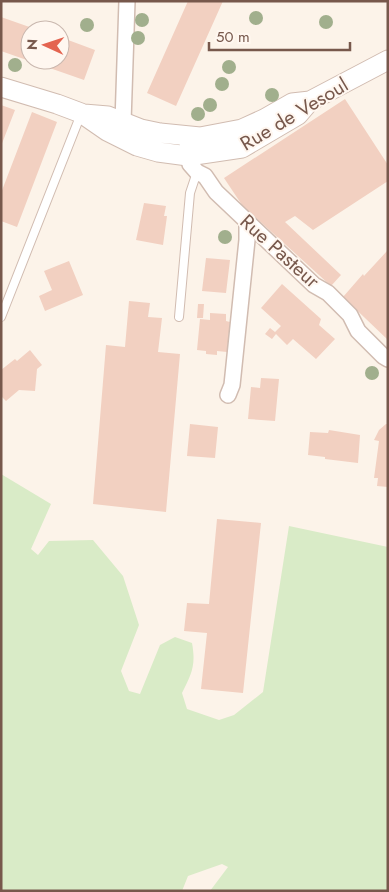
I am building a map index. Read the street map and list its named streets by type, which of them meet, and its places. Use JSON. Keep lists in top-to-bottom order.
{
  "streets": {
    "street": ["Rue de Vesoul", "Rue Pasteur"]
  },
  "crossings": [
    ["Rue de Vesoul", "Rue Pasteur"]
  ],
  "scale_bar": "50 m",
  "north": "left"
}
